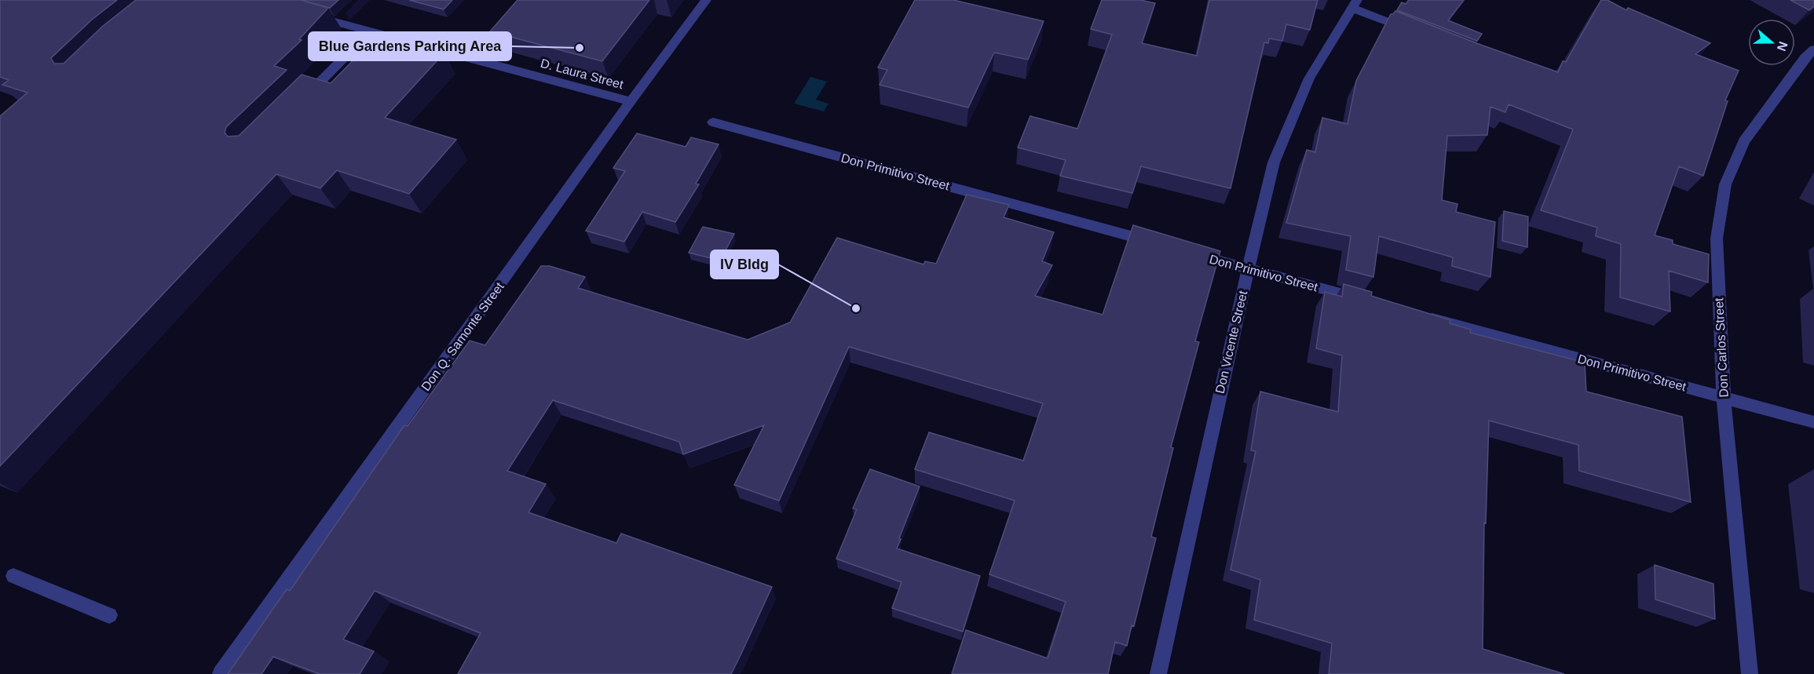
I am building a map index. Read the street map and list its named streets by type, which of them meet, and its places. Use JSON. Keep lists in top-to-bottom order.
{
  "streets": {
    "street": [
      "D. Laura Street",
      "Don Primitivo Street",
      "Don Q. Samonte Street",
      "Don Vicente Street",
      "Don Carlos Street"
    ]
  },
  "crossings": [
    ["D. Laura Street", "Don Q. Samonte Street"],
    ["Don Primitivo Street", "Don Vicente Street"],
    ["Don Primitivo Street", "Don Carlos Street"]
  ],
  "places": ["Blue Gardens Parking Area", "IV Bldg"],
  "north": "right"
}
